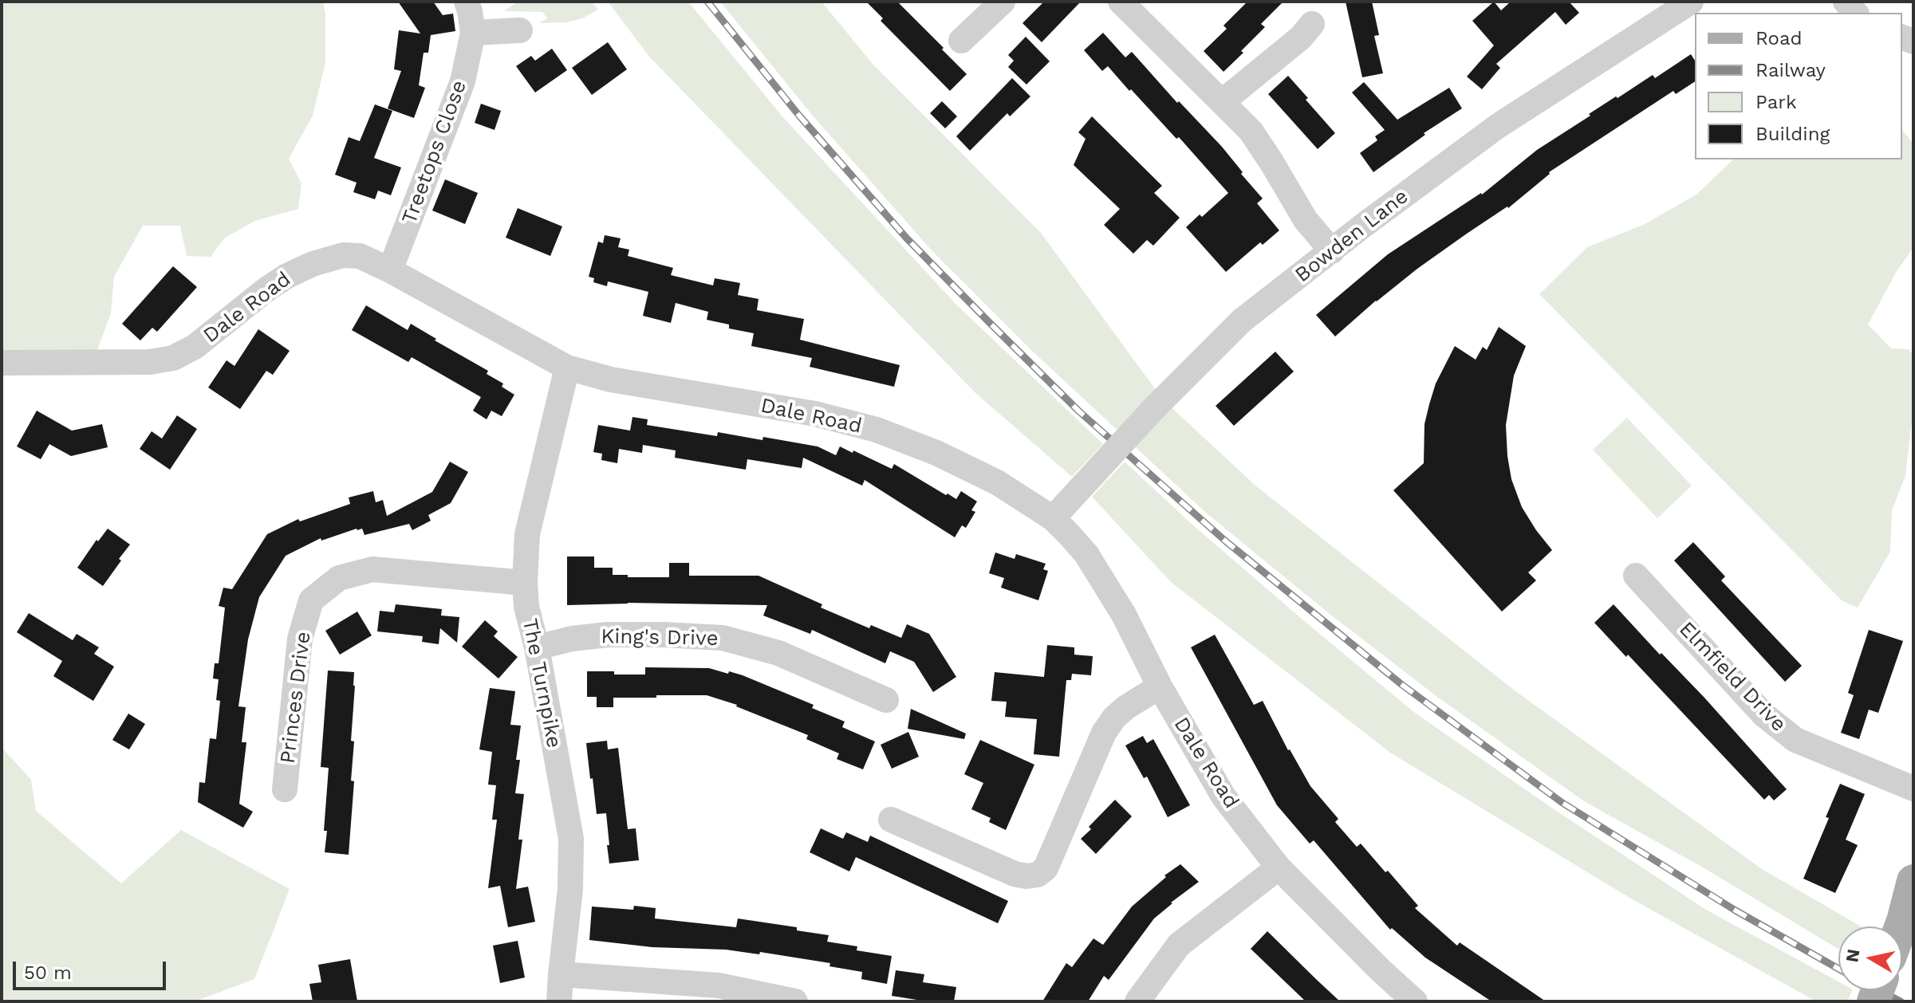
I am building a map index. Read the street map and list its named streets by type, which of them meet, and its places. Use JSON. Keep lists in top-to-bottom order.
{
  "streets": {
    "street": [
      "Treetops Close",
      "Bowden Lane",
      "Dale Road",
      "King's Drive",
      "Elmfield Drive",
      "The Turnpike",
      "Princes Drive"
    ]
  },
  "crossings": [
    ["Treetops Close", "Dale Road"],
    ["Bowden Lane", "Dale Road"],
    ["Dale Road", "The Turnpike"],
    ["King's Drive", "The Turnpike"],
    ["The Turnpike", "Princes Drive"]
  ],
  "legend": [
    "Road",
    "Railway",
    "Park",
    "Building"
  ],
  "scale_bar": "50 m",
  "north": "left"
}
